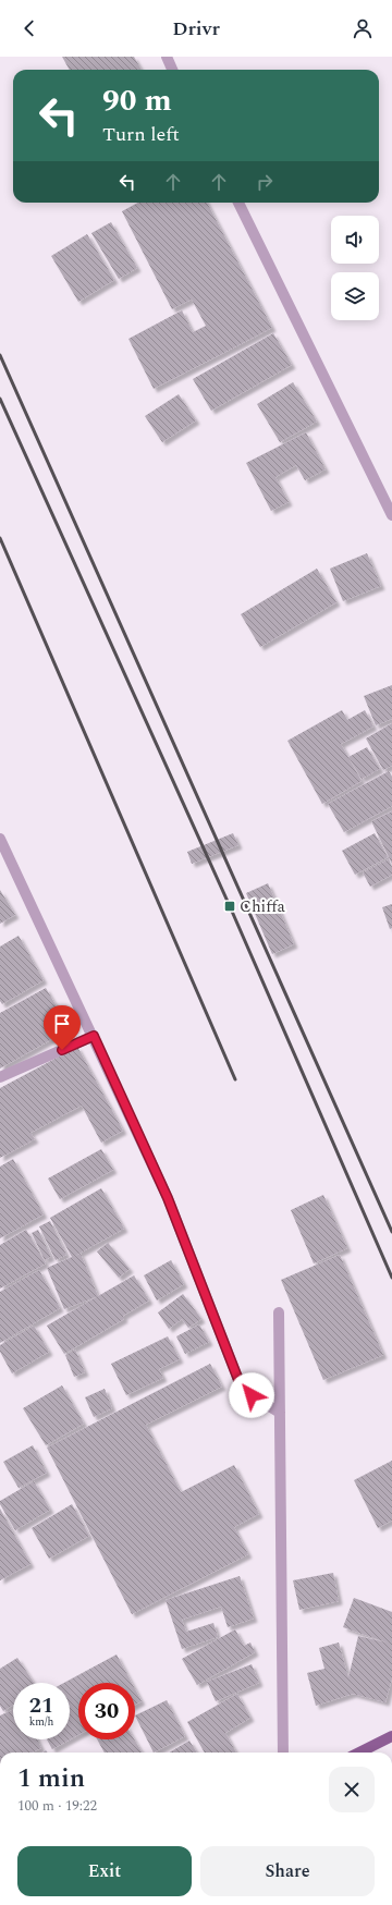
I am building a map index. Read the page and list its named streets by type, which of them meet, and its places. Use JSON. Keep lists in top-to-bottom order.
{
  "places": {
    "transit": ["Chiffa"]
  },
  "page": {
    "header": "Drivr",
    "turn": ["90 m", "Turn left"],
    "speed": "21 km/h",
    "limit": "30",
    "heading": ["1 min", "100 m · 19:22"],
    "buttons": ["Exit", "Share"]
  }
}
